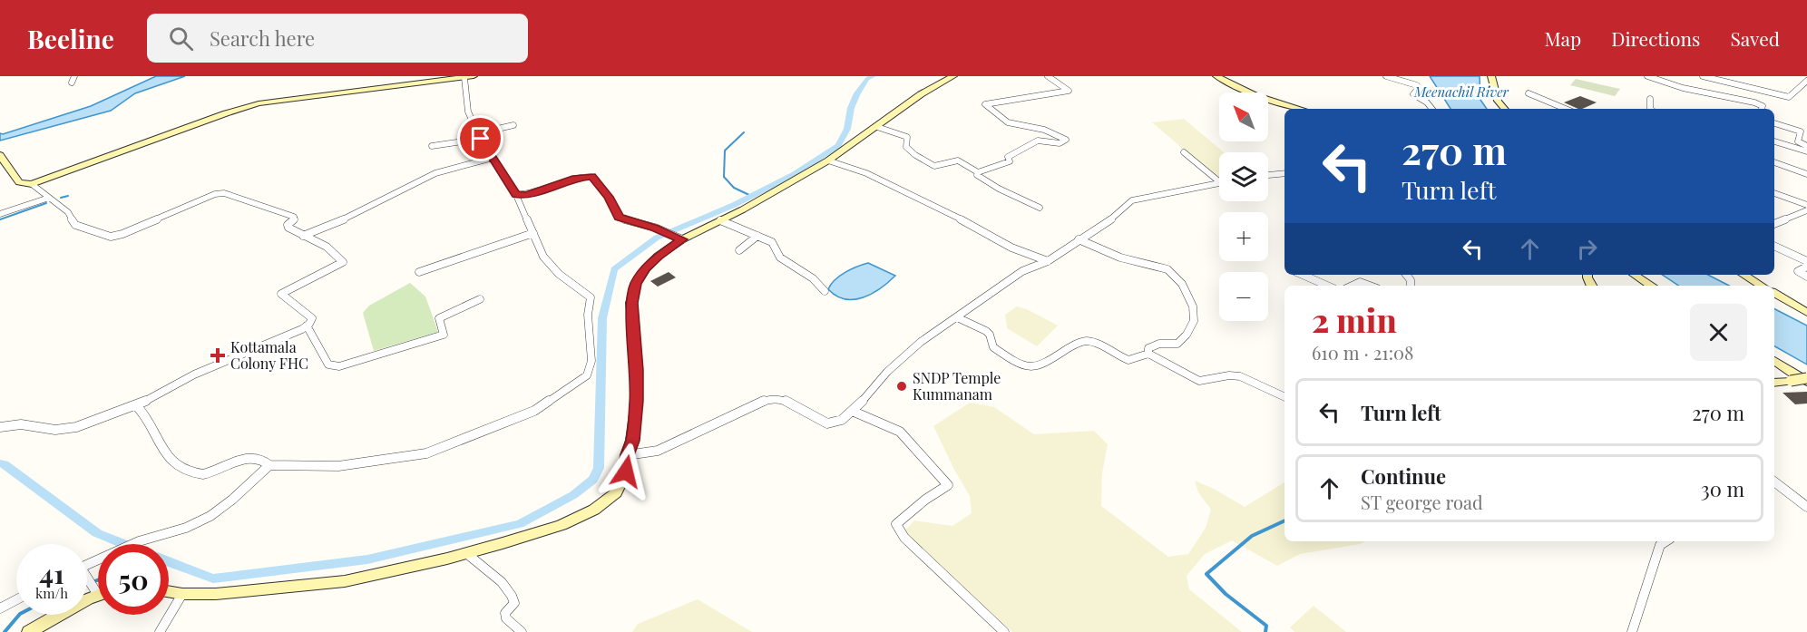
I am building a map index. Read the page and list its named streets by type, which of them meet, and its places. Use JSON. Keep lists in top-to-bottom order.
{
  "water": ["Meenachil River"],
  "places": {
    "health": ["Kottamala Colony FHC"],
    "other": ["SNDP Temple Kummanam"]
  },
  "north": "top left",
  "page": {
    "header": "Beeline",
    "search": "Search here",
    "nav": ["Map", "Directions", "Saved"],
    "map_buttons": ["+", "−"],
    "turn": ["270 m", "Turn left"],
    "heading": ["2 min", "610 m · 21:08"],
    "list": [
      {
        "name": "Turn left",
        "value": "270 m"
      },
      {
        "name": "Continue",
        "note": "ST george road",
        "value": "30 m"
      }
    ],
    "speed": "41 km/h",
    "limit": "50"
  }
}
